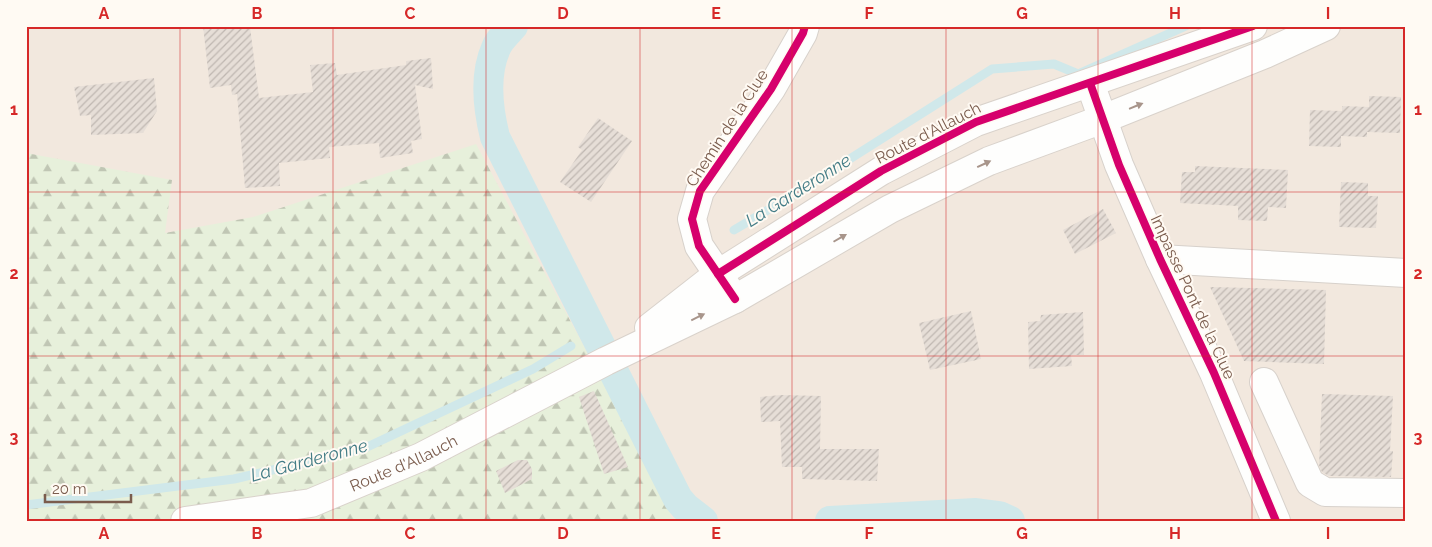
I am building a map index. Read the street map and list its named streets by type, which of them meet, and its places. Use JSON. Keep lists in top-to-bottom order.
{
  "streets": {
    "main road": ["Chemin de la Clue", "Route d'Allauch", "Impasse Pont de la Clue"]
  },
  "crossings": [
    ["Chemin de la Clue", "Route d'Allauch"],
    ["Route d'Allauch", "Impasse Pont de la Clue"]
  ],
  "water": ["La Garderonne"],
  "scale_bar": "20 m",
  "grid": {
    "columns": [
      "A",
      "B",
      "C",
      "D",
      "E",
      "F",
      "G",
      "H",
      "I"
    ],
    "rows": ["1", "2", "3"]
  }
}
